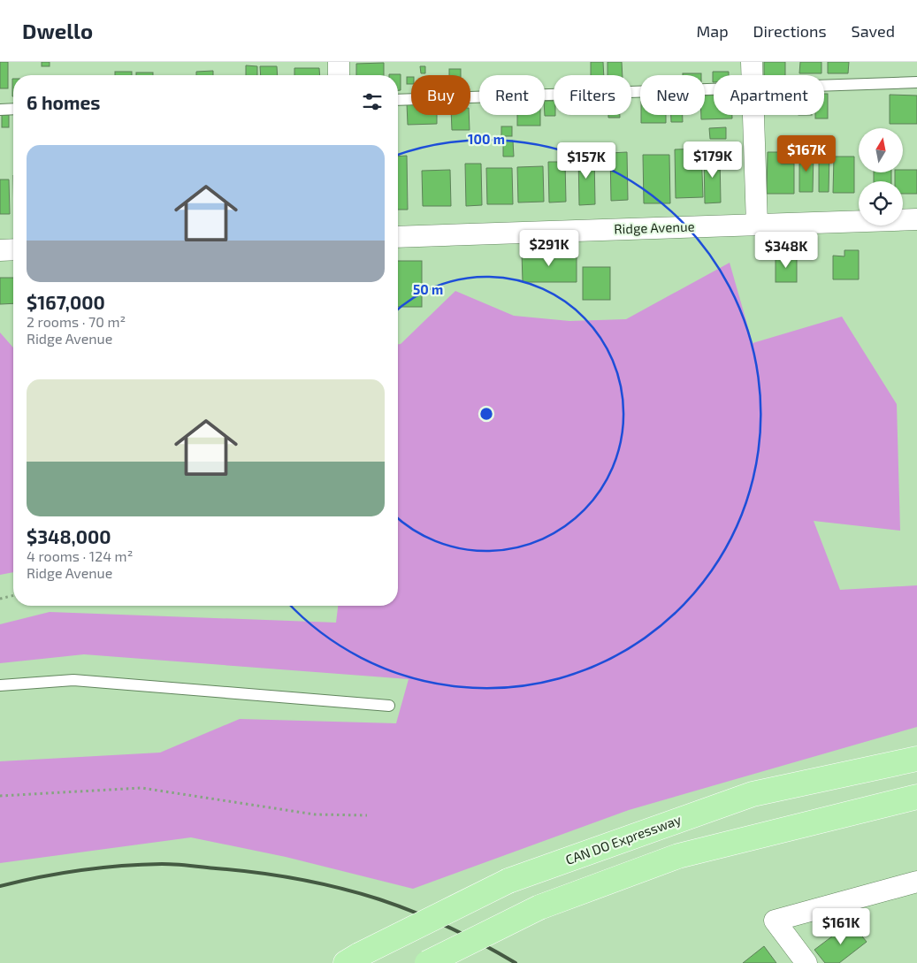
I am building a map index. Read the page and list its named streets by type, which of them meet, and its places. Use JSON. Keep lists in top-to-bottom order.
{
  "streets": {
    "main road": ["CAN DO Expressway"],
    "street": ["Ridge Avenue"]
  },
  "north": "top",
  "page": {
    "header": "Dwello",
    "nav": ["Map", "Directions", "Saved"],
    "chip": [
      "Buy",
      "Rent",
      "Filters",
      "New",
      "Apartment"
    ],
    "heading": "6 homes",
    "list": [
      {
        "name": "$167,000",
        "note": "2 rooms · 70 m² · Ridge Avenue"
      },
      {
        "name": "$348,000",
        "note": "4 rooms · 124 m² · Ridge Avenue"
      }
    ],
    "price": [
      "$167K",
      "$179K",
      "$157K",
      "$291K",
      "$348K",
      "$161K"
    ]
  },
  "rings": ["100 m", "50 m"]
}
